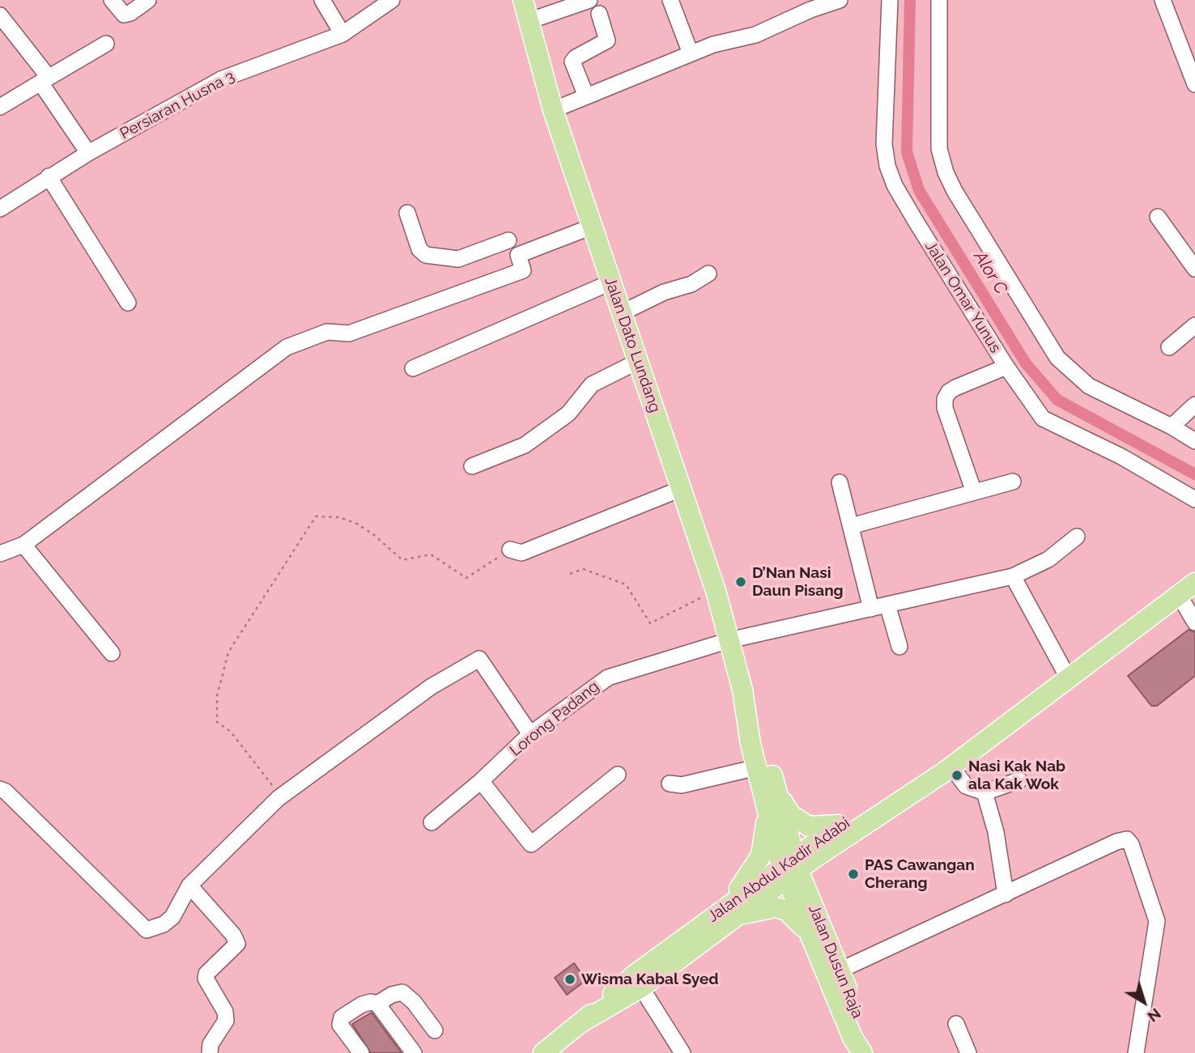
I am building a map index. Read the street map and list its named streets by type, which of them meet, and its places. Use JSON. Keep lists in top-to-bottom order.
{
  "streets": {
    "main road": ["Jalan Dato Lundang", "Jalan Abdul Kadir Adabi", "Jalan Dusun Raja"],
    "street": ["Persiaran Husna 3", "Jalan Omar Yunus", "Lorong Padang"]
  },
  "crossings": [
    ["Jalan Dato Lundang", "Lorong Padang"],
    ["Jalan Dato Lundang", "Jalan Abdul Kadir Adabi"],
    ["Jalan Dato Lundang", "Jalan Dusun Raja"],
    ["Jalan Abdul Kadir Adabi", "Jalan Dusun Raja"]
  ],
  "water": ["Alor C"],
  "places": [
    "D’Nan Nasi Daun Pisang",
    "Nasi Kak Nab ala Kak Wok",
    "PAS Cawangan Cherang",
    "Wisma Kabal Syed"
  ],
  "north": "bottom right"
}
